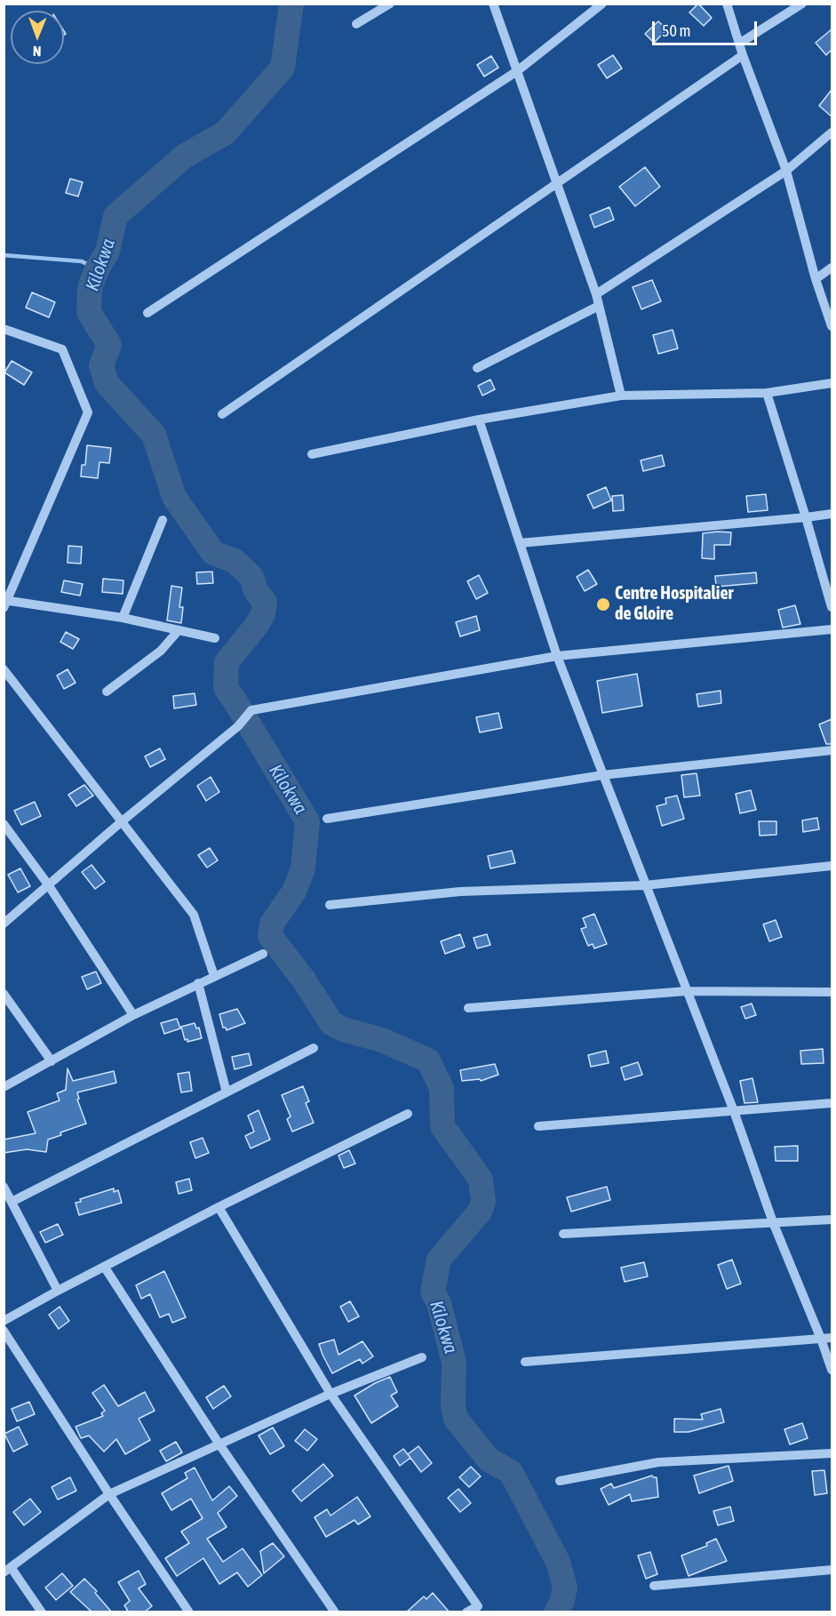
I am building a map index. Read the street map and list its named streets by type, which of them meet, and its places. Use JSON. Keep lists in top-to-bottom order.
{
  "water": ["Kilokwa"],
  "places": ["Centre Hospitalier de Gloire"],
  "scale_bar": "50 m",
  "north": "bottom"
}
